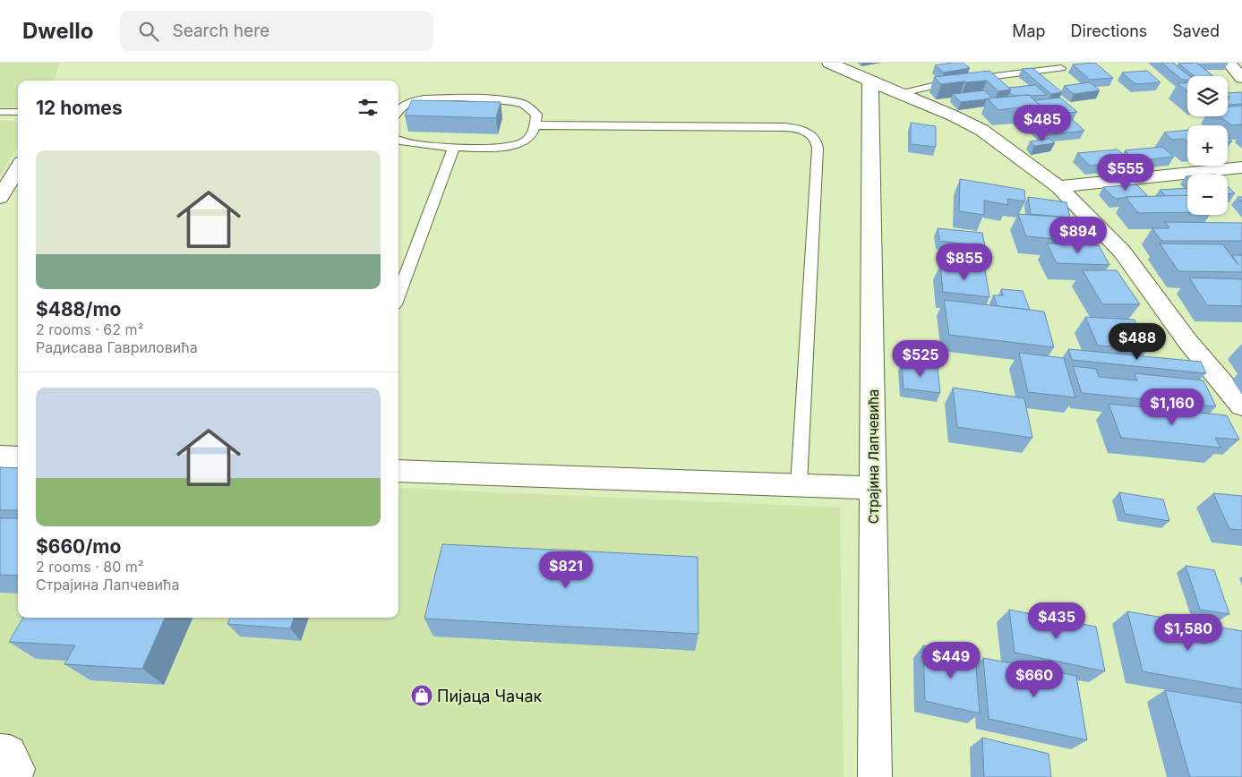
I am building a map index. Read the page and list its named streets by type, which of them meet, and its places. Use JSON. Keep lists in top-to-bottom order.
{
  "streets": {
    "street": ["Страјина Лапчевића"]
  },
  "places": {
    "shop": ["Пијаца Чачак"]
  },
  "page": {
    "header": "Dwello",
    "search": "Search here",
    "nav": ["Map", "Directions", "Saved"],
    "map_buttons": ["+", "−"],
    "heading": "12 homes",
    "price": [
      "$485",
      "$555",
      "$894",
      "$855",
      "$488",
      "$525",
      "$1,160",
      "$821",
      "$435",
      "$1,580",
      "$449",
      "$660"
    ],
    "list": [
      {
        "name": "$488/mo",
        "note": "2 rooms · 62 m² · Радисава Гавриловића"
      },
      {
        "name": "$660/mo",
        "note": "2 rooms · 80 m² · Страјина Лапчевића"
      }
    ]
  }
}
